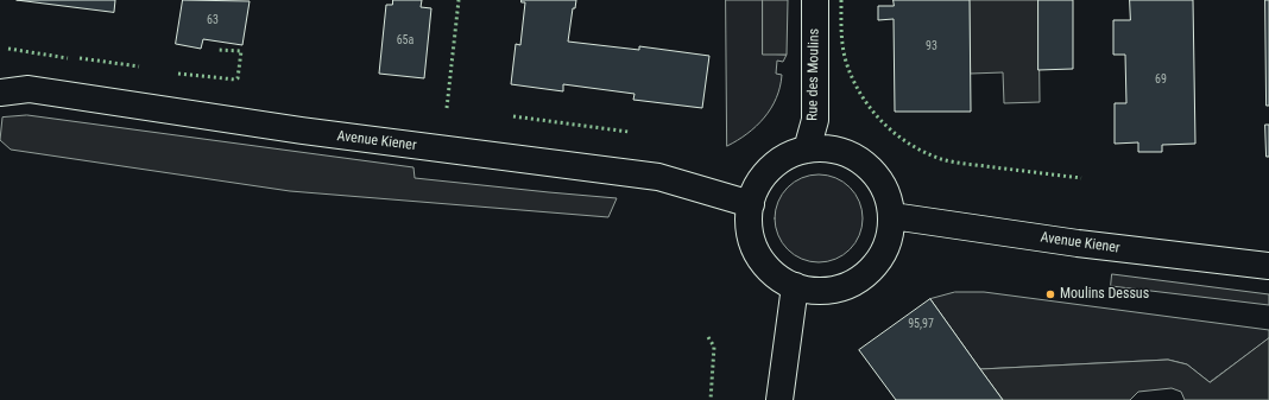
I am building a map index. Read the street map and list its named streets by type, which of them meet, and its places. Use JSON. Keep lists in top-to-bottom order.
{
  "streets": {
    "street": ["Rue des Moulins", "Avenue Kiener"]
  },
  "crossings": [
    ["Rue des Moulins", "Avenue Kiener"]
  ],
  "places": ["Moulins Dessus"],
  "house_numbers": [
    "63",
    "65a",
    "93",
    "69",
    "95,97"
  ]
}
